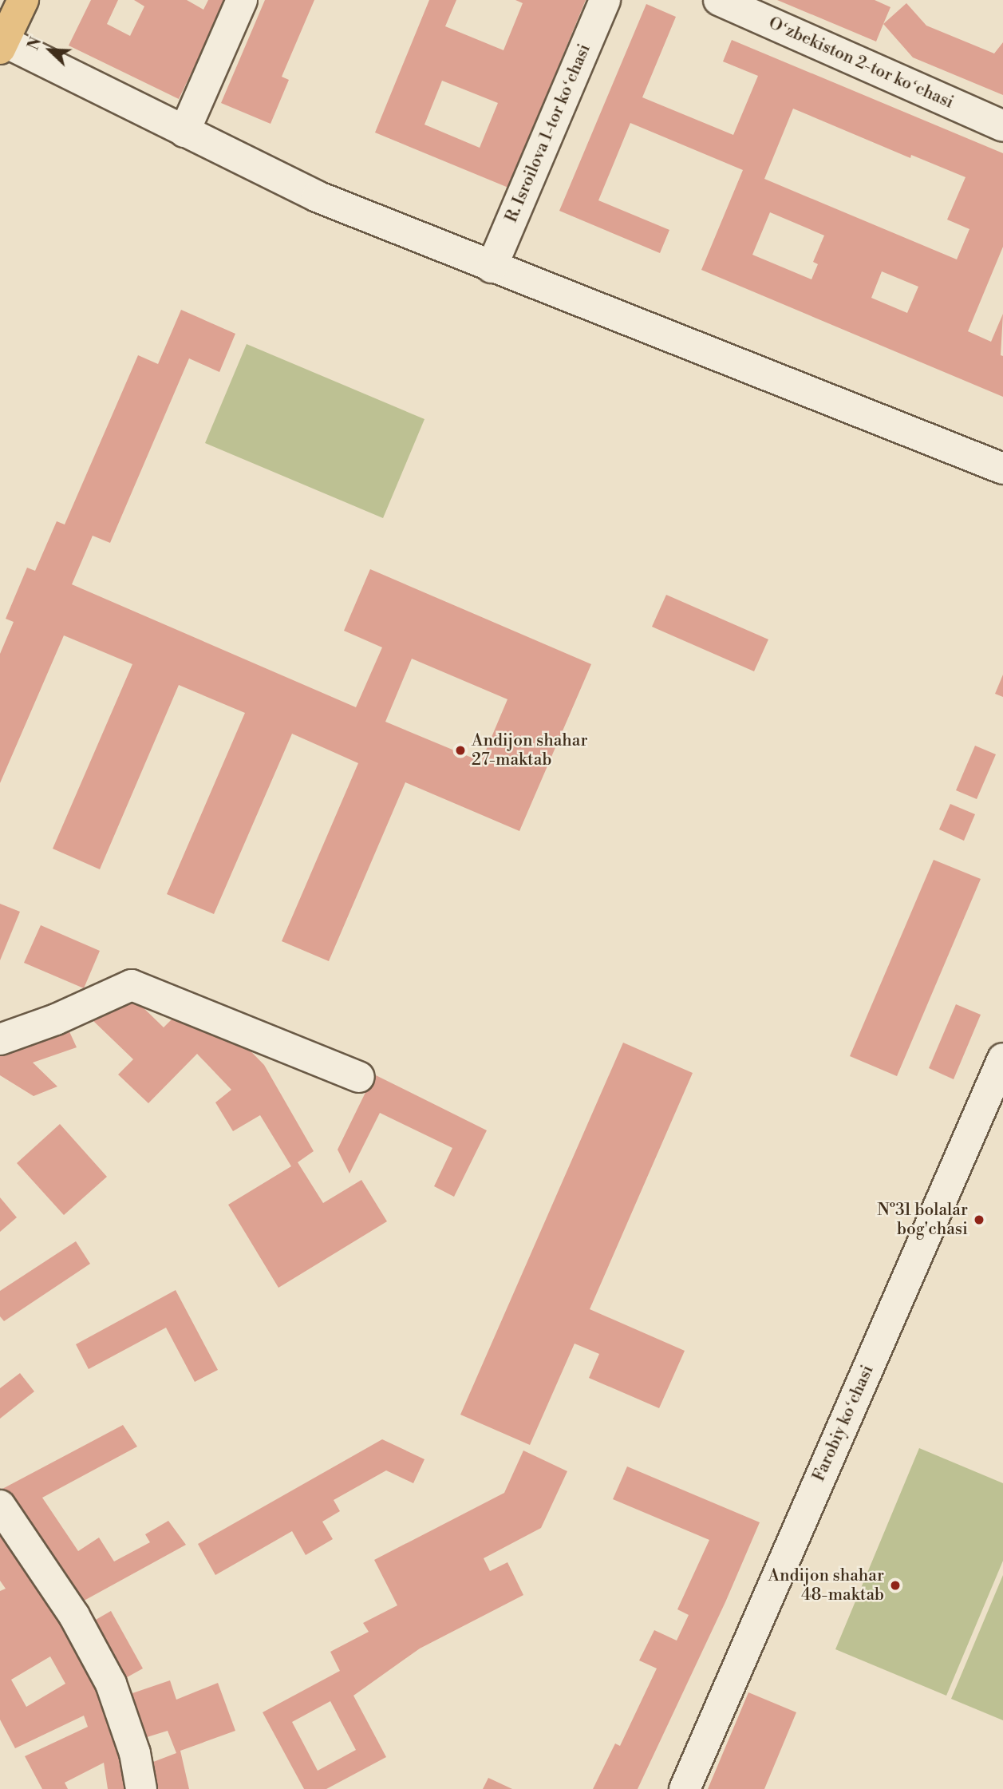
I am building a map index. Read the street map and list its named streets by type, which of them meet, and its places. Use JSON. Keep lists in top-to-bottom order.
{
  "streets": {
    "street": ["Oʻzbekiston 2-tor koʻchasi", "R. Isroilova 1-tor koʻchasi", "Farobiy koʻchasi"]
  },
  "places": ["Andijon shahar 27-maktab", "№31 bolalar bog'chasi", "Andijon shahar 48-maktab"],
  "north": "top left"
}
